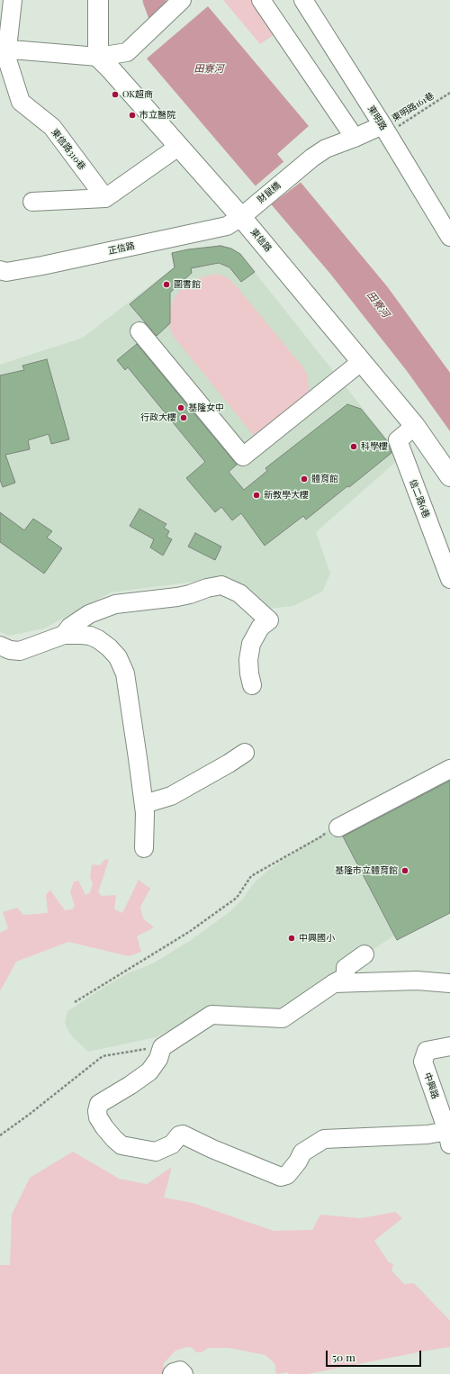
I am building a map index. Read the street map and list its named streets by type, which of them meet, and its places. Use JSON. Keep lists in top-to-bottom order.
{
  "streets": {
    "main road": ["東信路"],
    "street": [
      "東明路",
      "東信路310巷",
      "財鼠橋",
      "正信路",
      "信二路6巷",
      "中興路"
    ],
    "path": ["東明路161巷"]
  },
  "crossings": [
    ["東明路161巷", "東明路"],
    ["東明路161巷", "財鼠橋"],
    ["東明路", "財鼠橋"],
    ["財鼠橋", "東信路"],
    ["財鼠橋", "正信路"],
    ["東信路", "正信路"],
    ["東信路", "信二路6巷"]
  ],
  "water": ["田寮河"],
  "places": [
    "OK超商",
    "市立醫院",
    "圖書館",
    "基隆女中",
    "行政大樓",
    "科學樓",
    "體育館",
    "新教學大樓",
    "基隆市立體育館",
    "中興國小"
  ],
  "scale_bar": "50 m"
}
